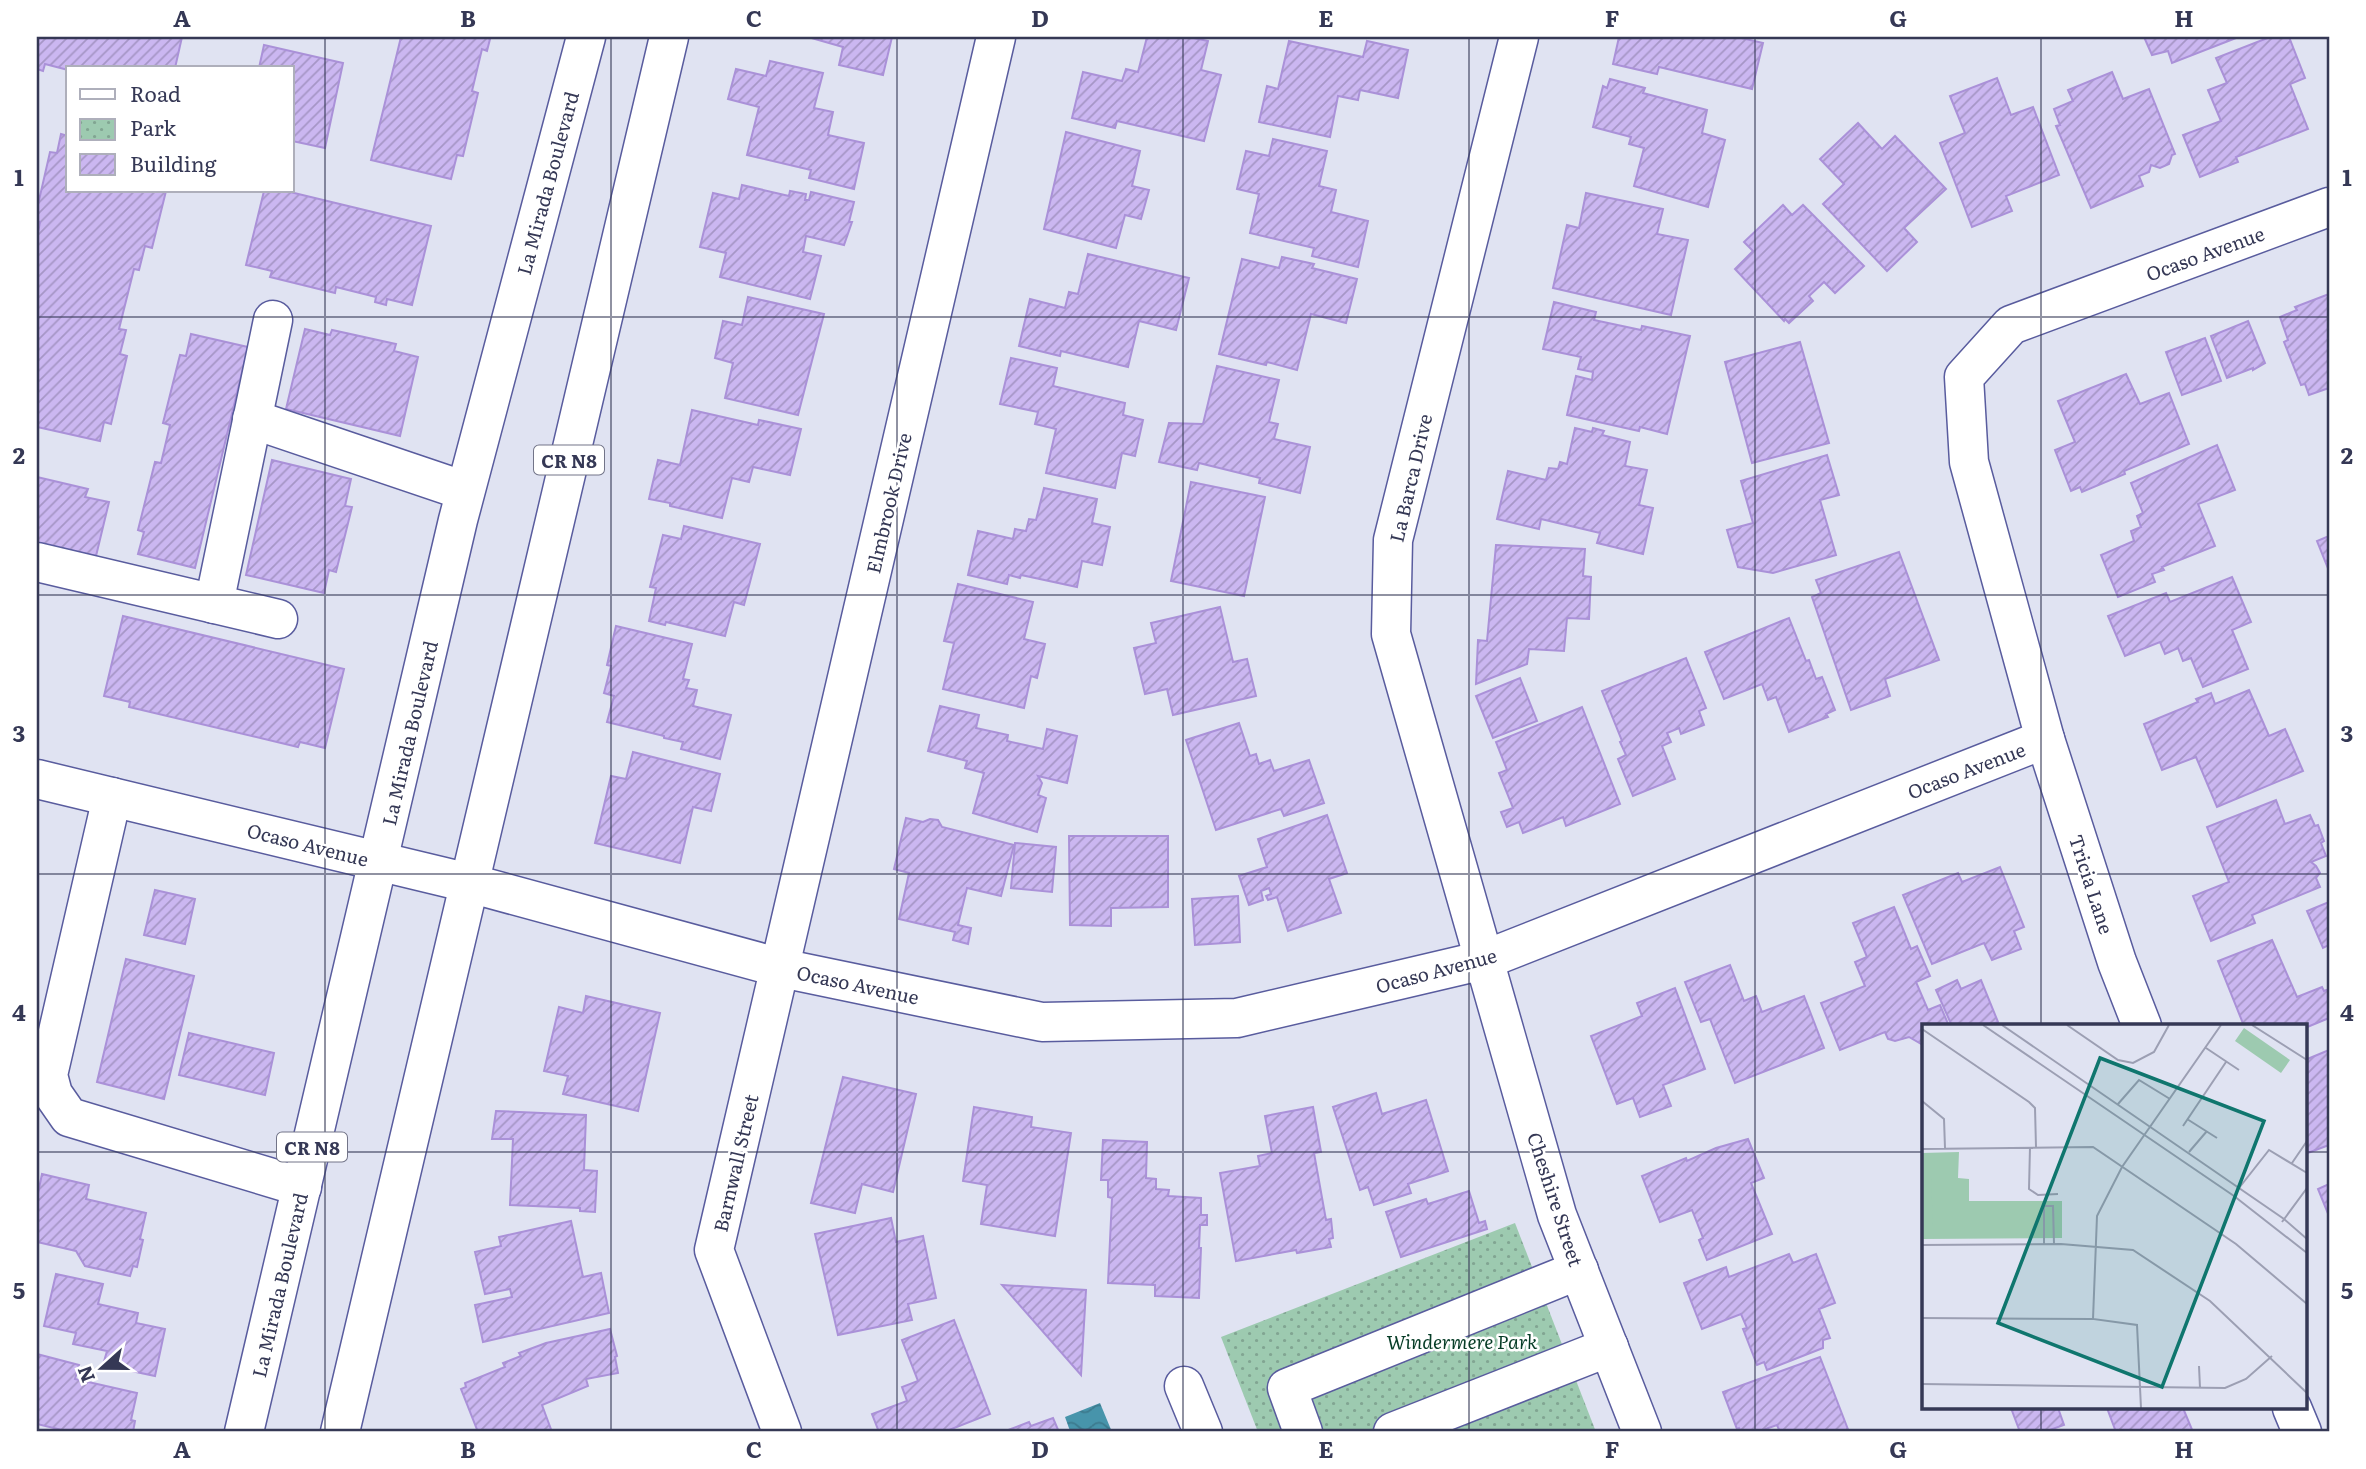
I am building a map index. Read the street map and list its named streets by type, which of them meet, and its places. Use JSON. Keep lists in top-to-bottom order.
{
  "streets": {
    "street": [
      "La Mirada Boulevard",
      "Ocaso Avenue",
      "CR N8",
      "La Barca Drive",
      "Elmbrook Drive",
      "Tricia Lane",
      "Barnwall Street",
      "Cheshire Street"
    ]
  },
  "crossings": [
    ["La Mirada Boulevard", "Ocaso Avenue"],
    ["Ocaso Avenue", "CR N8"],
    ["Ocaso Avenue", "La Barca Drive"],
    ["Ocaso Avenue", "Elmbrook Drive"],
    ["Ocaso Avenue", "Tricia Lane"],
    ["Ocaso Avenue", "Barnwall Street"],
    ["Ocaso Avenue", "Cheshire Street"],
    ["La Barca Drive", "Cheshire Street"],
    ["Elmbrook Drive", "Barnwall Street"]
  ],
  "parks": ["Windermere Park"],
  "legend": ["Road", "Park", "Building"],
  "north": "left",
  "grid": {
    "columns": [
      "A",
      "B",
      "C",
      "D",
      "E",
      "F",
      "G",
      "H"
    ],
    "rows": [
      "1",
      "2",
      "3",
      "4",
      "5"
    ]
  }
}
